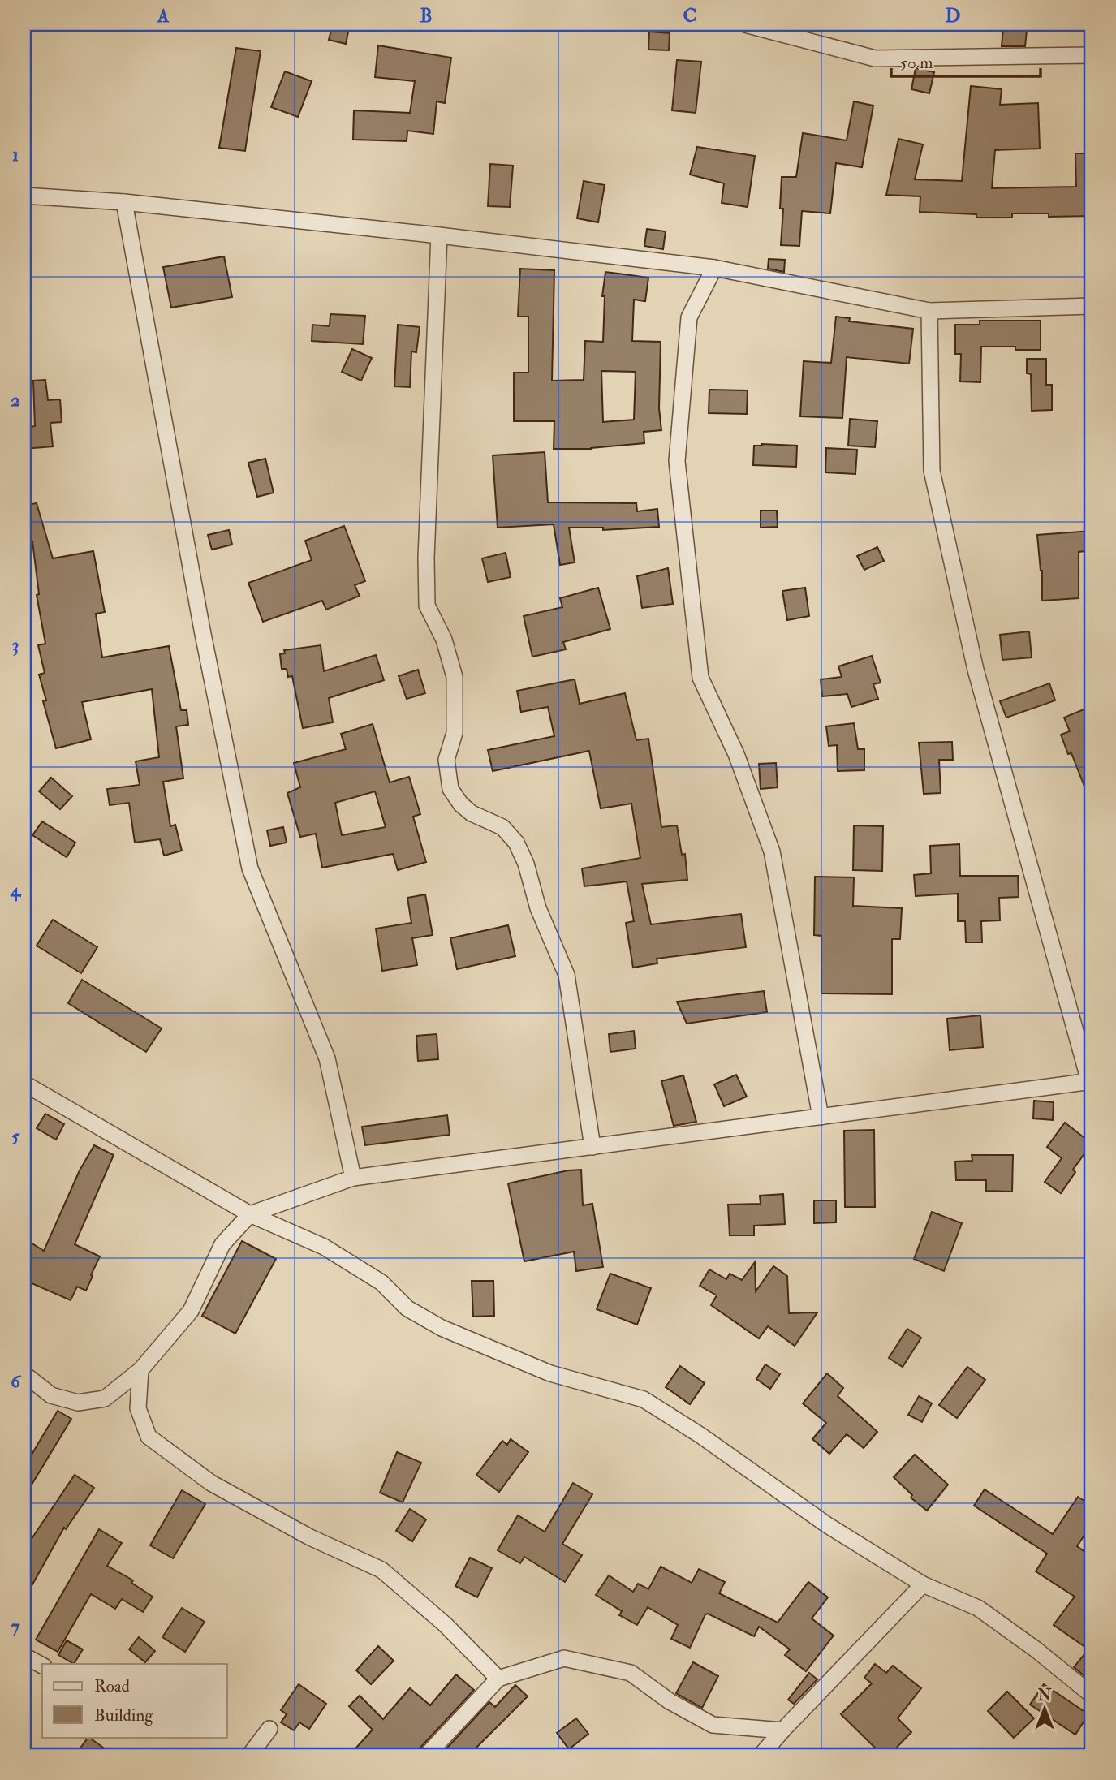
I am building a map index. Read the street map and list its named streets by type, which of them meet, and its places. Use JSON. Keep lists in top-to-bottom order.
{
  "legend": ["Road", "Building"],
  "scale_bar": "50 m",
  "north": "top",
  "grid": {
    "columns": [
      "A",
      "B",
      "C",
      "D"
    ],
    "rows": [
      "1",
      "2",
      "3",
      "4",
      "5",
      "6",
      "7"
    ]
  }
}
